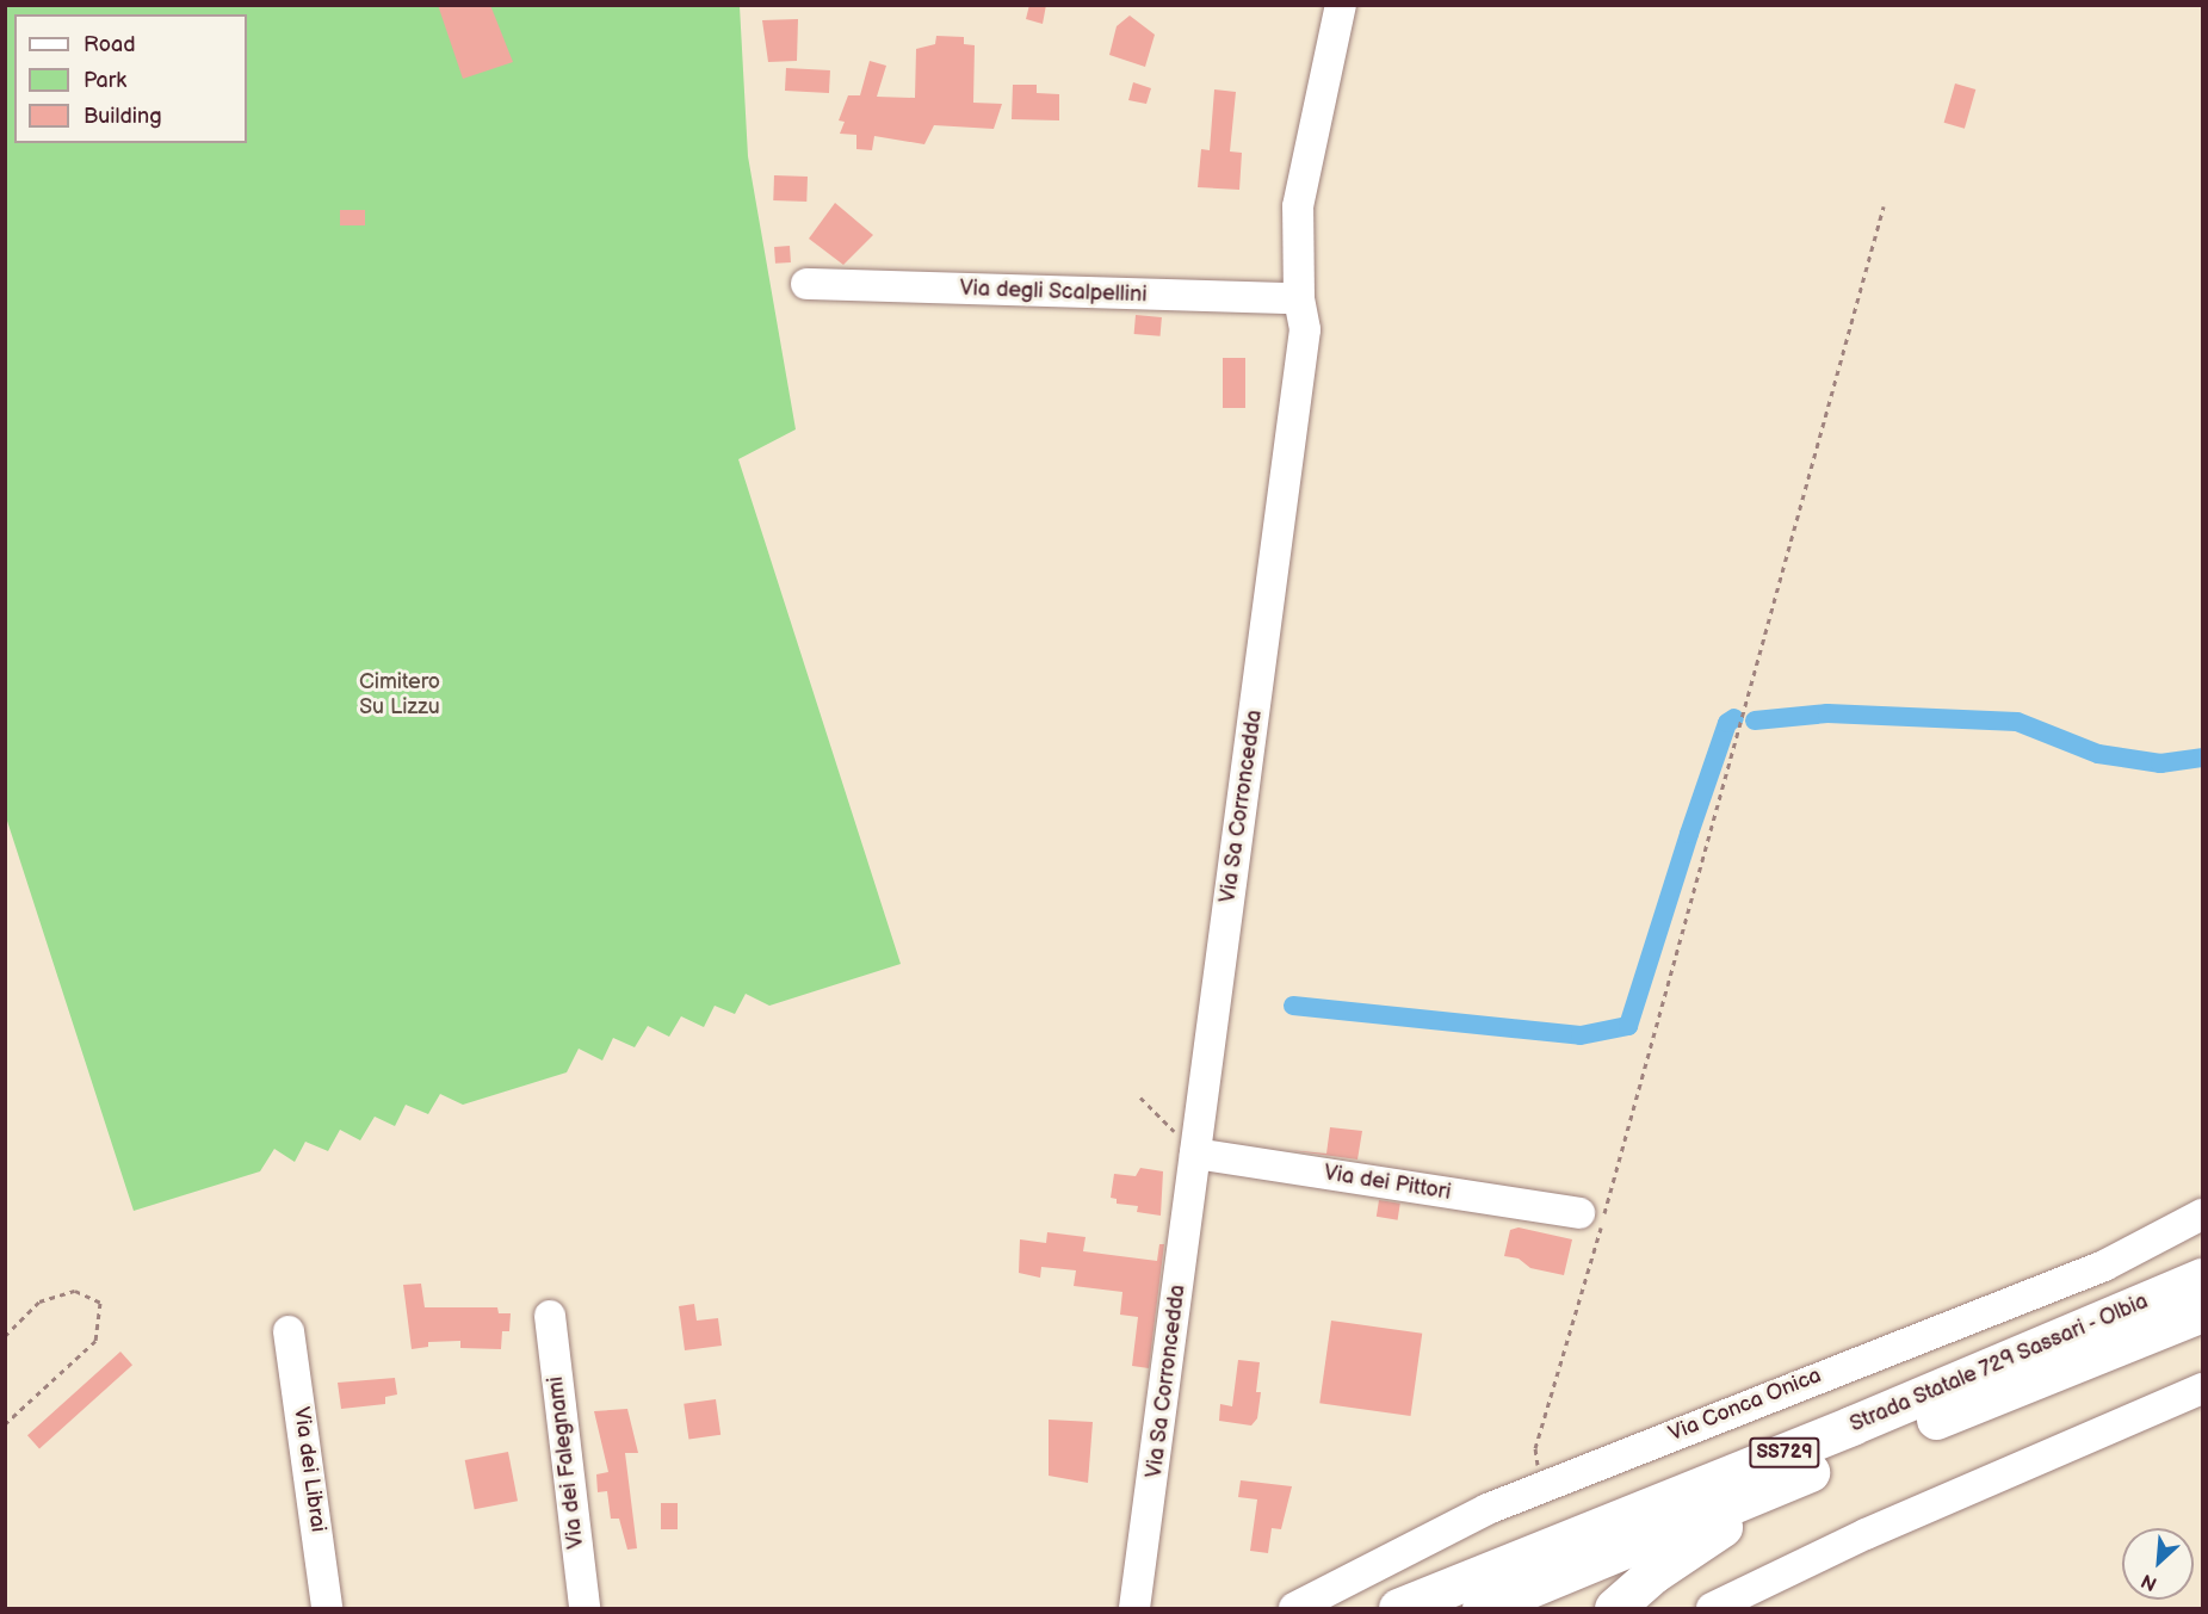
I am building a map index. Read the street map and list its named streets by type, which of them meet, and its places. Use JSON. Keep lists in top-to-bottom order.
{
  "streets": {
    "highway": ["Strada Statale 729 Sassari - Olbia", "SS729"],
    "street": [
      "Via degli Scalpellini",
      "Via Sa Corroncedda",
      "Via dei Pittori",
      "Via Conca Onica",
      "Via dei Falegnami",
      "Via dei Librai"
    ]
  },
  "crossings": [
    ["Via degli Scalpellini", "Via Sa Corroncedda"],
    ["Via Sa Corroncedda", "Via dei Pittori"]
  ],
  "parks": ["Cimitero Su Lizzu"],
  "legend": ["Road", "Park", "Building"],
  "north": "bottom left"
}
